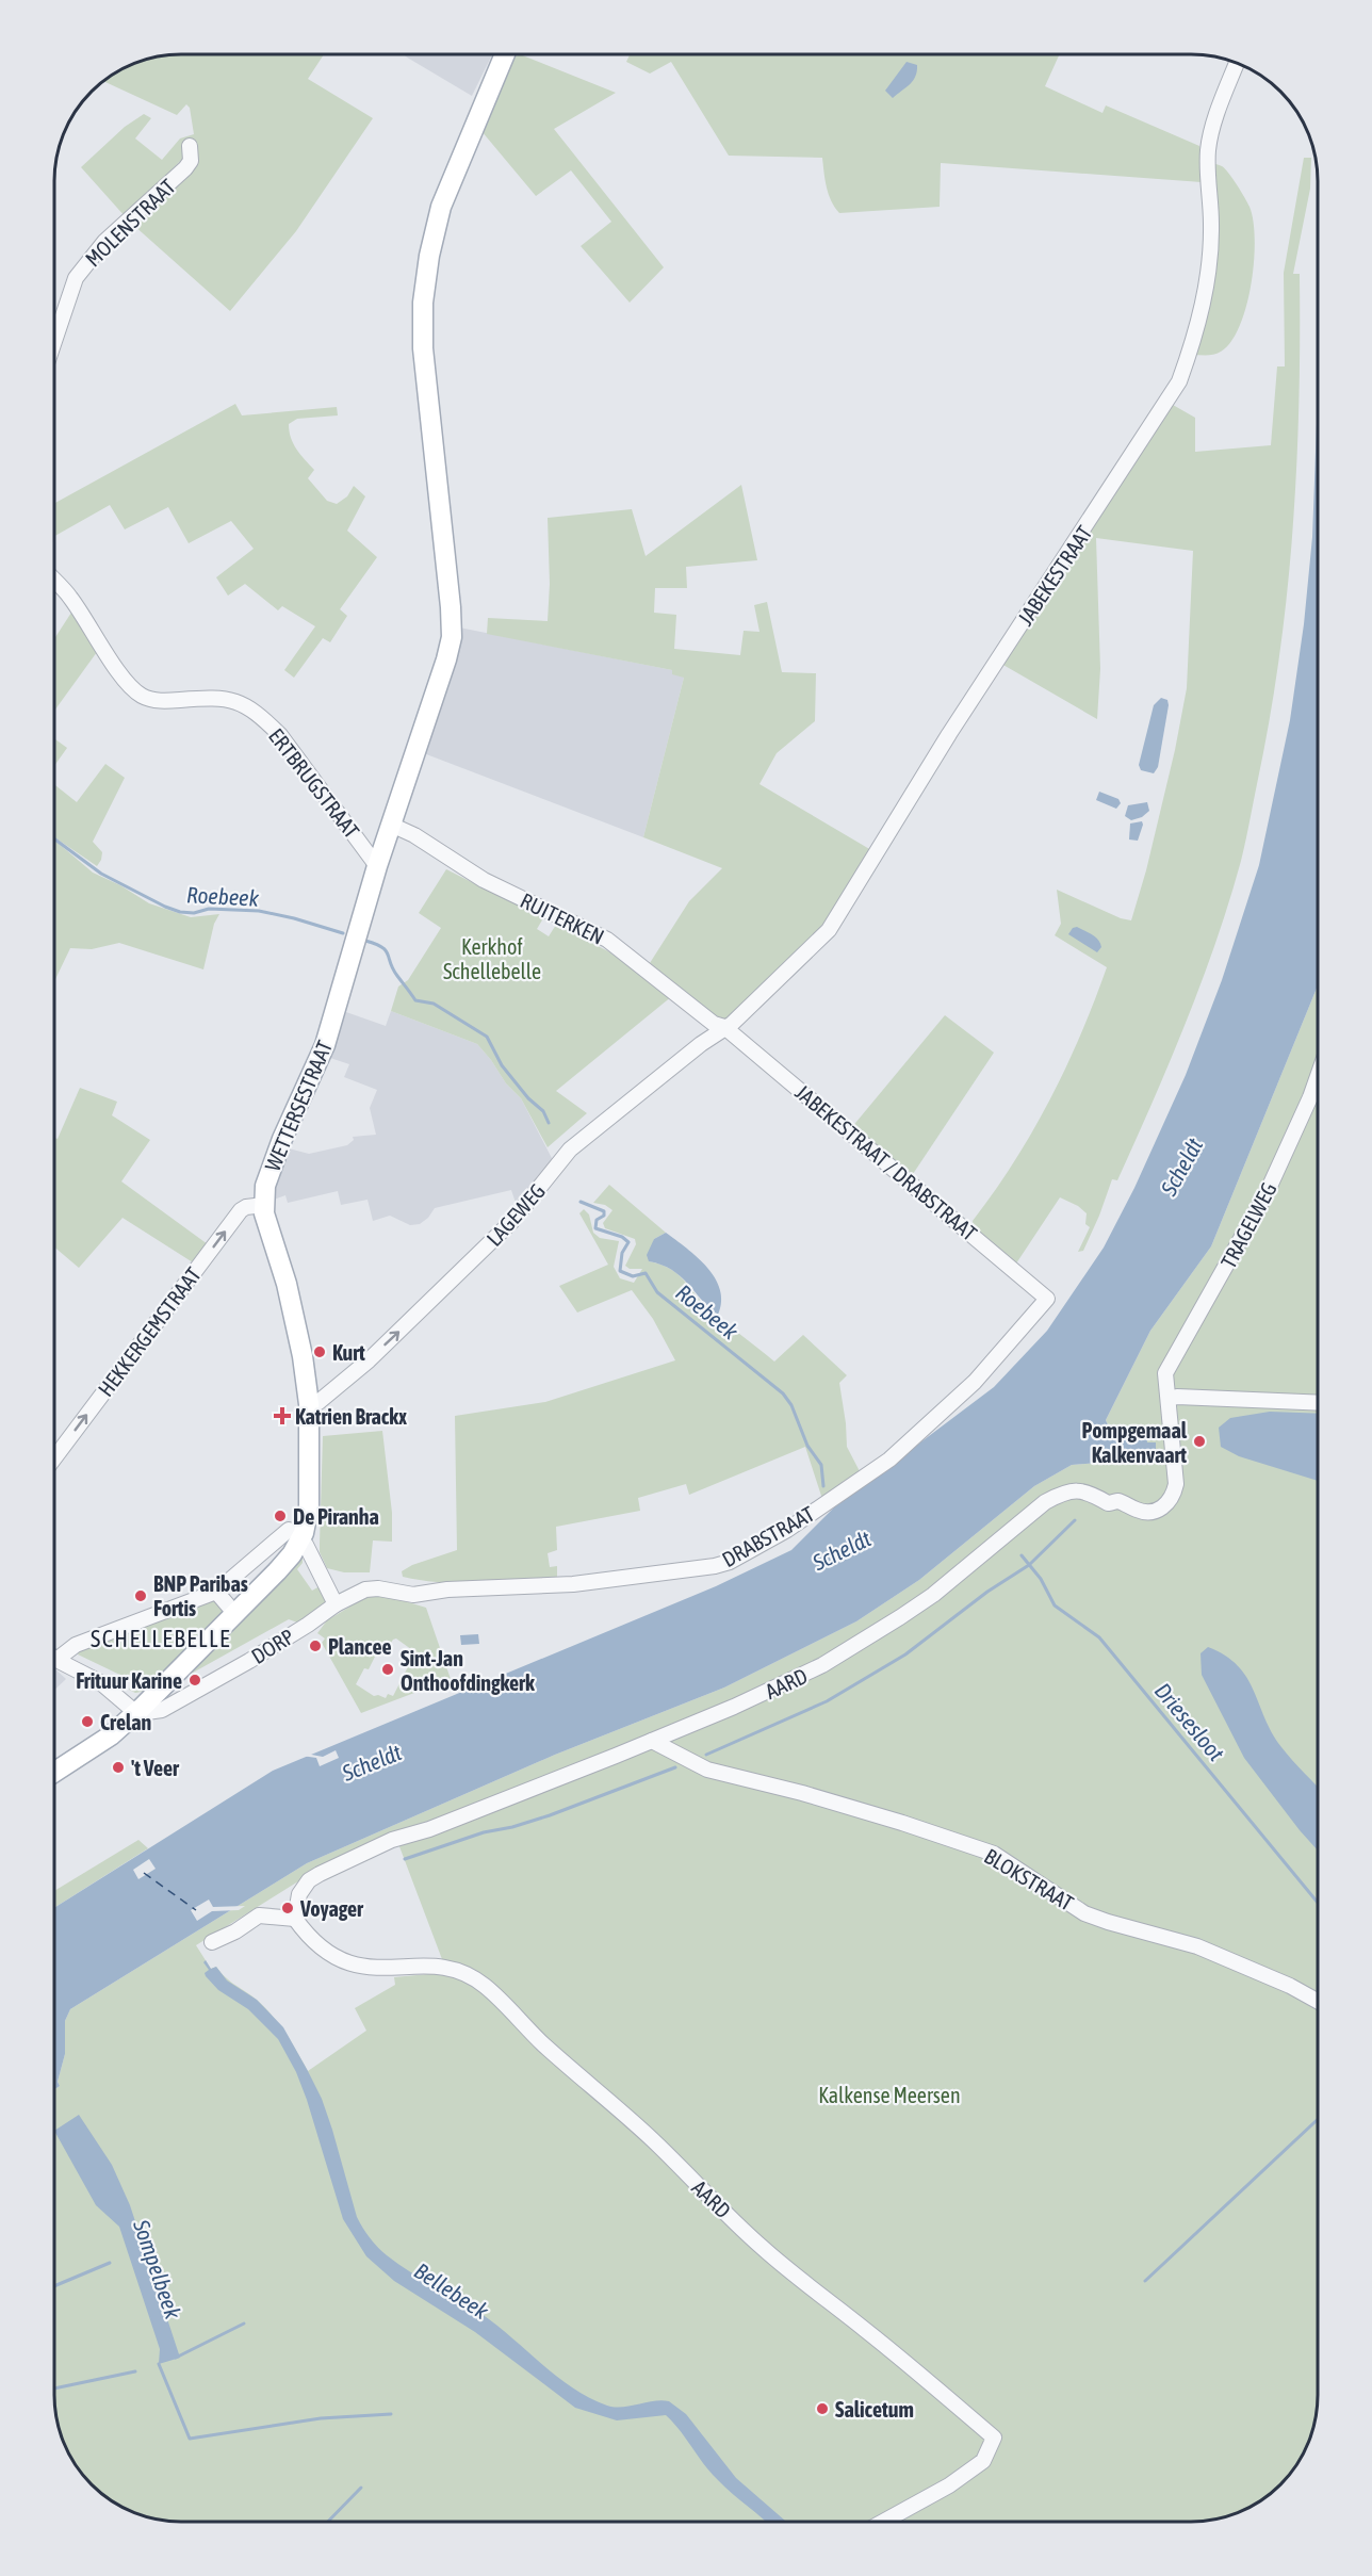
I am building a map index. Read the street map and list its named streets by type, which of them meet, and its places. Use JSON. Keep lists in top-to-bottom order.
{
  "streets": {
    "main road": ["WETTERSESTRAAT"],
    "street": [
      "MOLENSTRAAT",
      "JABEKESTRAAT",
      "ERTBRUGSTRAAT",
      "RUITERKEN",
      "JABEKESTRAAT / DRABSTRAAT",
      "LAGEWEG",
      "TRAGELWEG",
      "HEKKERGEMSTRAAT",
      "DRABSTRAAT",
      "DORP",
      "AARD",
      "BLOKSTRAAT"
    ]
  },
  "crossings": [
    ["JABEKESTRAAT", "RUITERKEN"],
    ["JABEKESTRAAT", "JABEKESTRAAT / DRABSTRAAT"],
    ["JABEKESTRAAT", "LAGEWEG"],
    ["ERTBRUGSTRAAT", "WETTERSESTRAAT"],
    ["RUITERKEN", "WETTERSESTRAAT"],
    ["RUITERKEN", "JABEKESTRAAT / DRABSTRAAT"],
    ["RUITERKEN", "LAGEWEG"],
    ["WETTERSESTRAAT", "LAGEWEG"],
    ["WETTERSESTRAAT", "HEKKERGEMSTRAAT"],
    ["JABEKESTRAAT / DRABSTRAAT", "LAGEWEG"],
    ["JABEKESTRAAT / DRABSTRAAT", "DRABSTRAAT"],
    ["TRAGELWEG", "AARD"],
    ["DRABSTRAAT", "DORP"],
    ["AARD", "BLOKSTRAAT"]
  ],
  "one_way": ["LAGEWEG", "HEKKERGEMSTRAAT"],
  "districts": ["SCHELLEBELLE"],
  "water": [
    "Roebeek",
    "Scheldt",
    "Driesesloot",
    "Sompelbeek",
    "Bellebeek"
  ],
  "parks": ["Kerkhof Schellebelle", "Kalkense Meersen"],
  "places": {
    "other": [
      "Kurt",
      "Pompgemaal Kalkenvaart",
      "De Piranha",
      "BNP Paribas Fortis",
      "Plancee",
      "Sint-Jan Onthoofdingkerk",
      "Frituur Karine",
      "Crelan",
      "'t Veer",
      "Voyager",
      "Salicetum"
    ],
    "health": ["Katrien Brackx"]
  }
}
